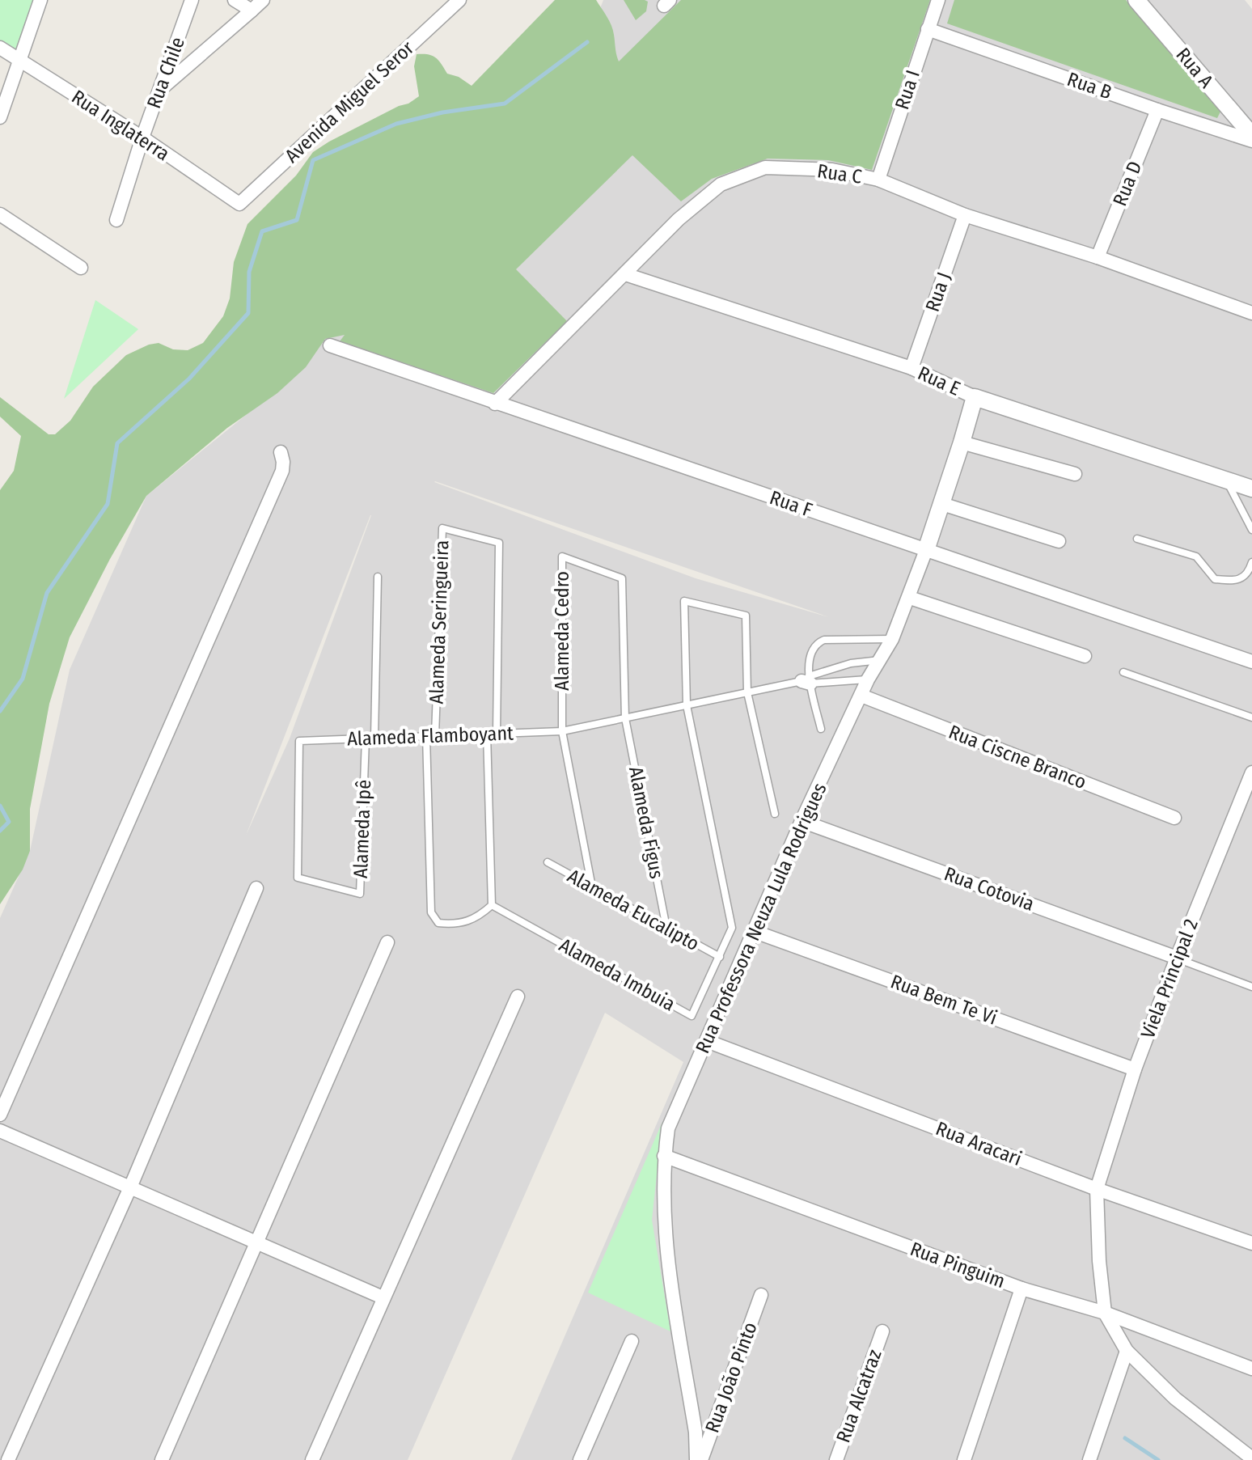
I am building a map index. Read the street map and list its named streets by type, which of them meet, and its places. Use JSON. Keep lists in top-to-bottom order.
{
  "streets": {
    "street": [
      "Rua A",
      "Rua Chile",
      "Rua B",
      "Rua I",
      "Avenida Miguel Seror",
      "Rua Inglaterra",
      "Rua C",
      "Rua D",
      "Rua J",
      "Rua E",
      "Rua F",
      "Rua Ciscne Branco",
      "Rua Cotovia",
      "Rua Professora Neuza Lula Rodrigues",
      "Viela Principal 2",
      "Rua Bem Te Vi",
      "Rua Aracari",
      "Rua Pinguim",
      "Rua João Pinto",
      "Rua Alcatraz"
    ],
    "lane": [
      "Alameda Seringueira",
      "Alameda Cedro",
      "Alameda Flamboyant",
      "Alameda Figus",
      "Alameda Ipê",
      "Alameda Eucalipto",
      "Alameda Imbuia"
    ]
  },
  "crossings": [
    ["Rua Chile", "Rua Inglaterra"],
    ["Rua B", "Rua I"],
    ["Rua B", "Rua D"],
    ["Rua I", "Rua C"],
    ["Avenida Miguel Seror", "Rua Inglaterra"],
    ["Rua C", "Rua D"],
    ["Rua C", "Rua J"],
    ["Rua C", "Rua E"],
    ["Rua C", "Rua F"],
    ["Rua J", "Rua E"],
    ["Rua E", "Rua Professora Neuza Lula Rodrigues"],
    ["Rua F", "Rua Professora Neuza Lula Rodrigues"],
    ["Alameda Seringueira", "Alameda Flamboyant"],
    ["Alameda Cedro", "Alameda Flamboyant"],
    ["Alameda Cedro", "Alameda Figus"],
    ["Alameda Flamboyant", "Alameda Figus"],
    ["Alameda Flamboyant", "Alameda Ipê"],
    ["Alameda Flamboyant", "Alameda Imbuia"],
    ["Rua Ciscne Branco", "Rua Professora Neuza Lula Rodrigues"],
    ["Alameda Figus", "Alameda Eucalipto"],
    ["Rua Cotovia", "Rua Professora Neuza Lula Rodrigues"],
    ["Rua Cotovia", "Viela Principal 2"],
    ["Alameda Eucalipto", "Alameda Imbuia"],
    ["Rua Professora Neuza Lula Rodrigues", "Rua Bem Te Vi"],
    ["Rua Professora Neuza Lula Rodrigues", "Rua Aracari"],
    ["Rua Professora Neuza Lula Rodrigues", "Rua Pinguim"],
    ["Viela Principal 2", "Rua Bem Te Vi"],
    ["Viela Principal 2", "Rua Aracari"],
    ["Viela Principal 2", "Rua Pinguim"]
  ]
}
